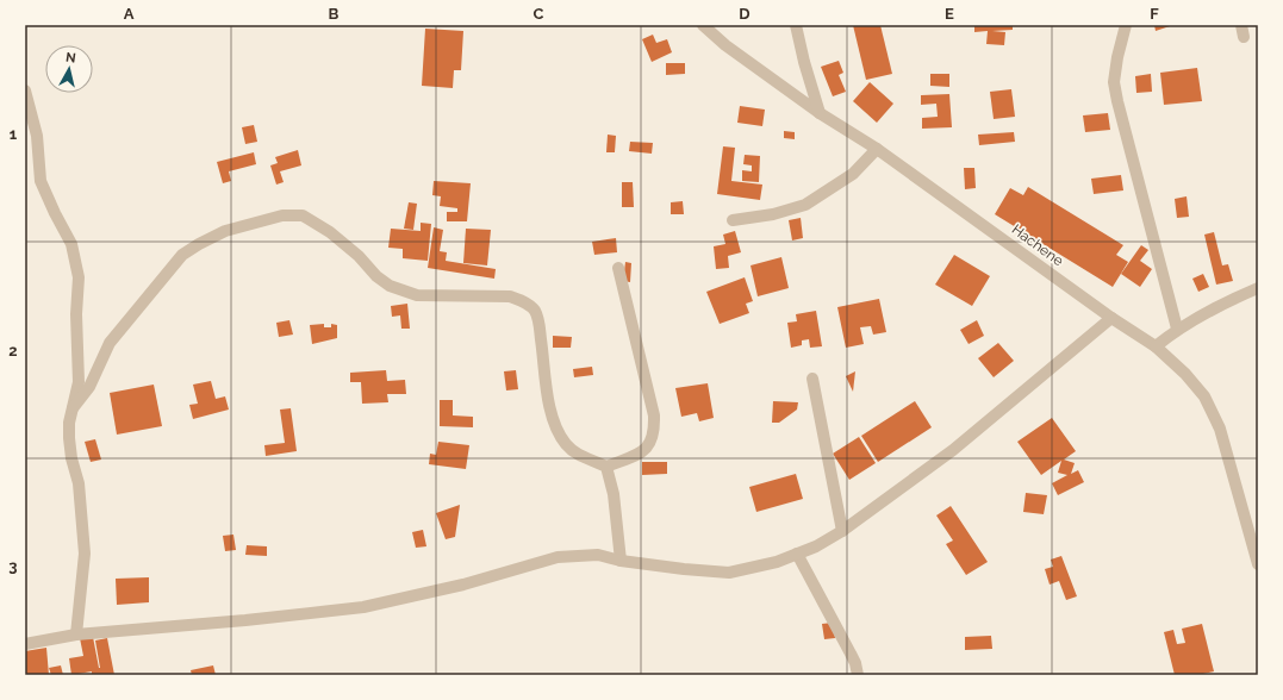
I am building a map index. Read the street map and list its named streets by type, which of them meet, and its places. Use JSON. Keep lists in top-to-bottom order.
{
  "streets": {
    "street": ["Hachene"]
  },
  "north": "top",
  "grid": {
    "columns": [
      "A",
      "B",
      "C",
      "D",
      "E",
      "F"
    ],
    "rows": ["1", "2", "3"]
  }
}
